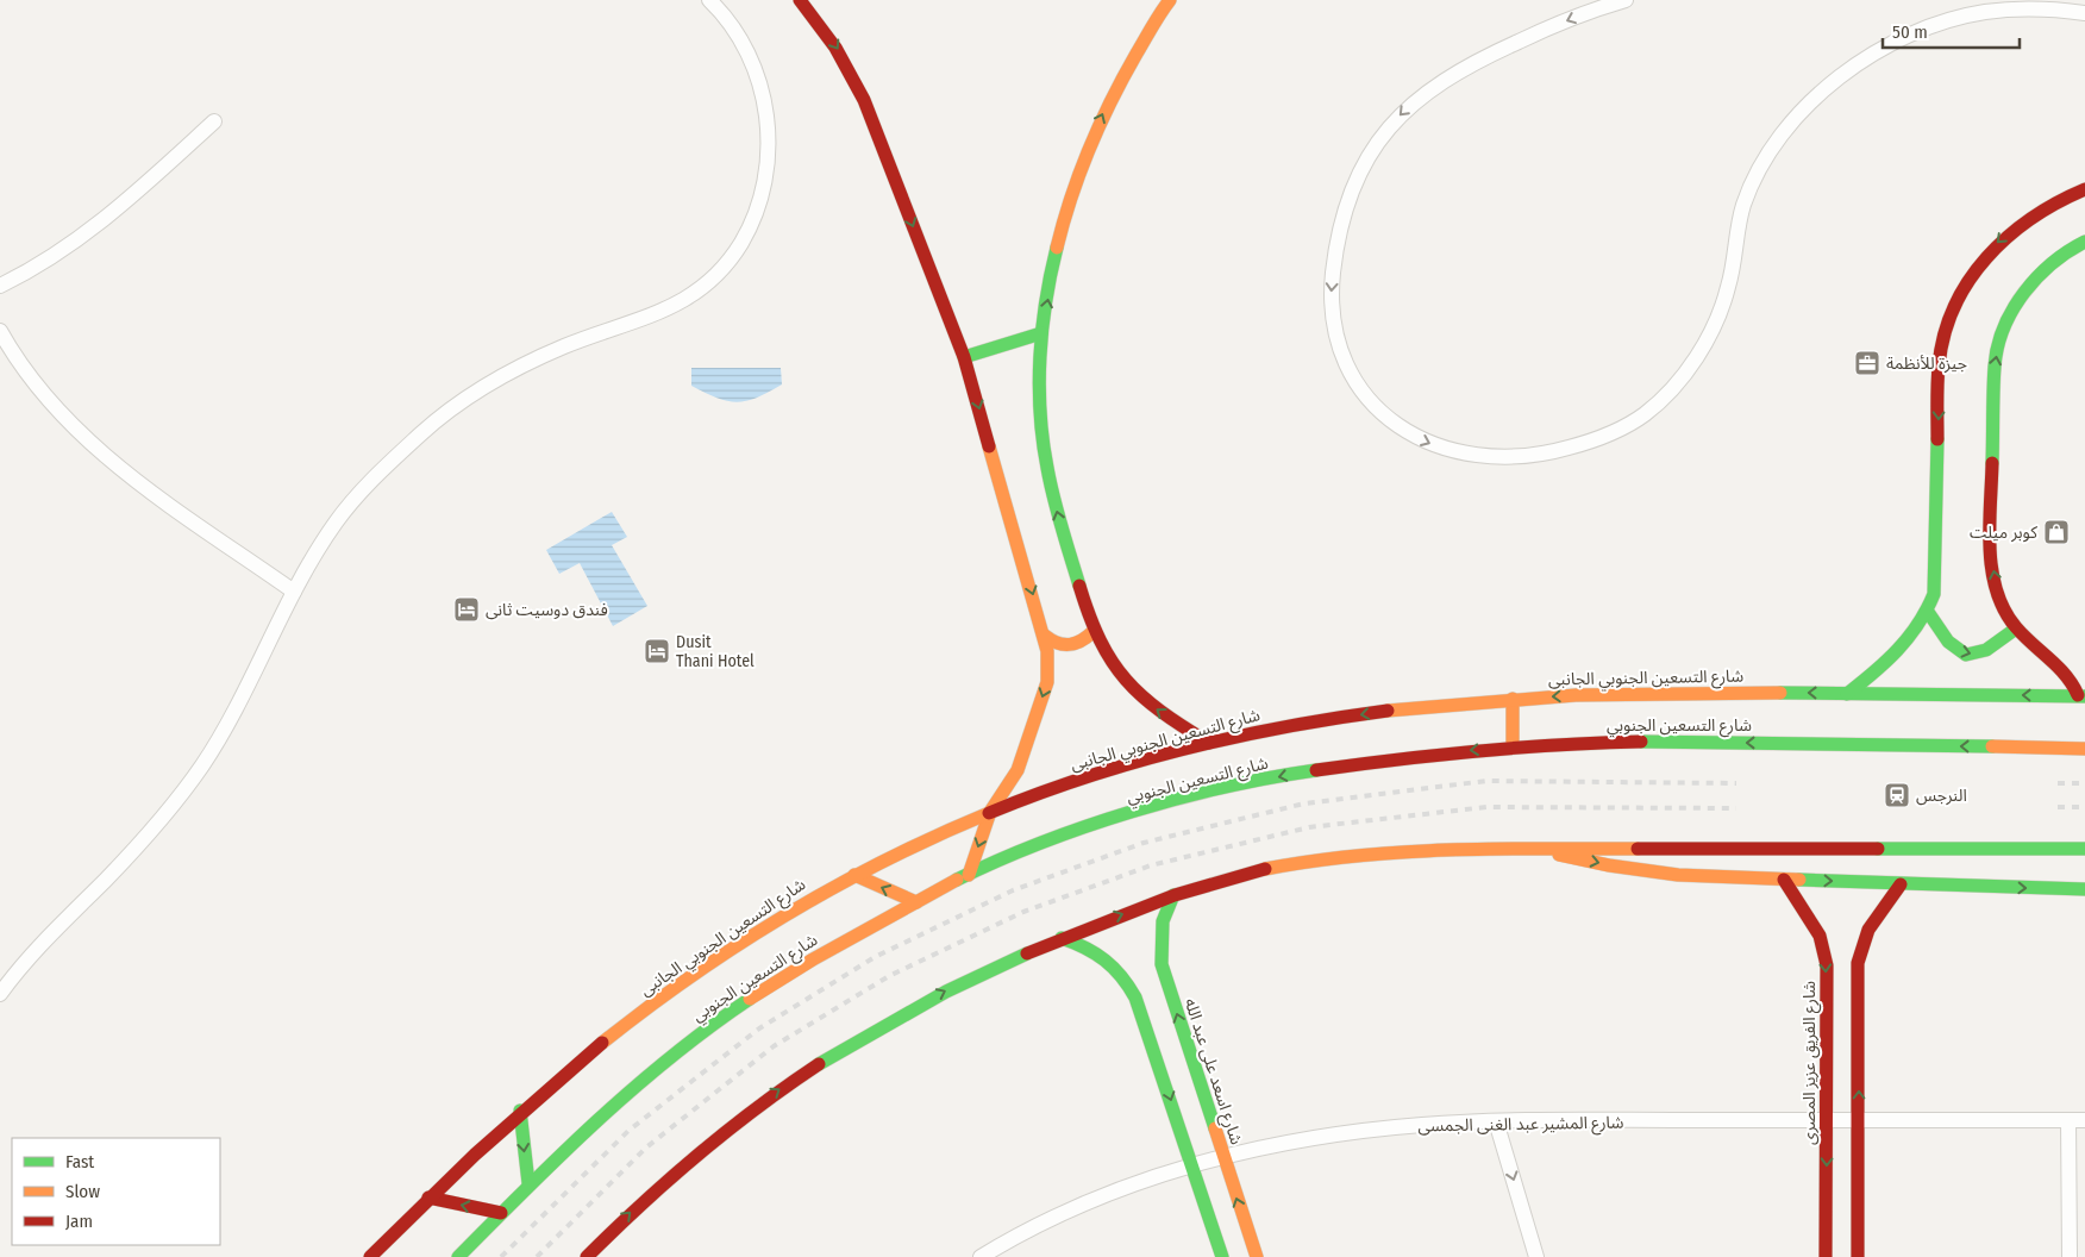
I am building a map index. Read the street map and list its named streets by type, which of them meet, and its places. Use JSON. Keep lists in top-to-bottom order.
{
  "streets": {
    "street": [
      "شارع التسعين الجنوبي الجانبى",
      "شارع التسعين الجنوبي",
      "شارع الفريق عزيز المصرى",
      "شارع اسعد على عبد الله",
      "شارع المشير عبد الغنى الجمسى"
    ]
  },
  "crossings": [
    ["شارع الفريق عزيز المصرى", "شارع المشير عبد الغنى الجمسى"],
    ["شارع اسعد على عبد الله", "شارع المشير عبد الغنى الجمسى"]
  ],
  "one_way": ["شارع التسعين الجنوبي الجانبى"],
  "places": {
    "office": ["جيزة للأنظمة"],
    "shop": ["كوبر ميلت"],
    "hotel": ["فندق دوسيت ثانى", "Dusit Thani Hotel"],
    "station": ["النرجس"]
  },
  "legend": ["Fast", "Slow", "Jam"],
  "scale_bar": "50 m"
}
